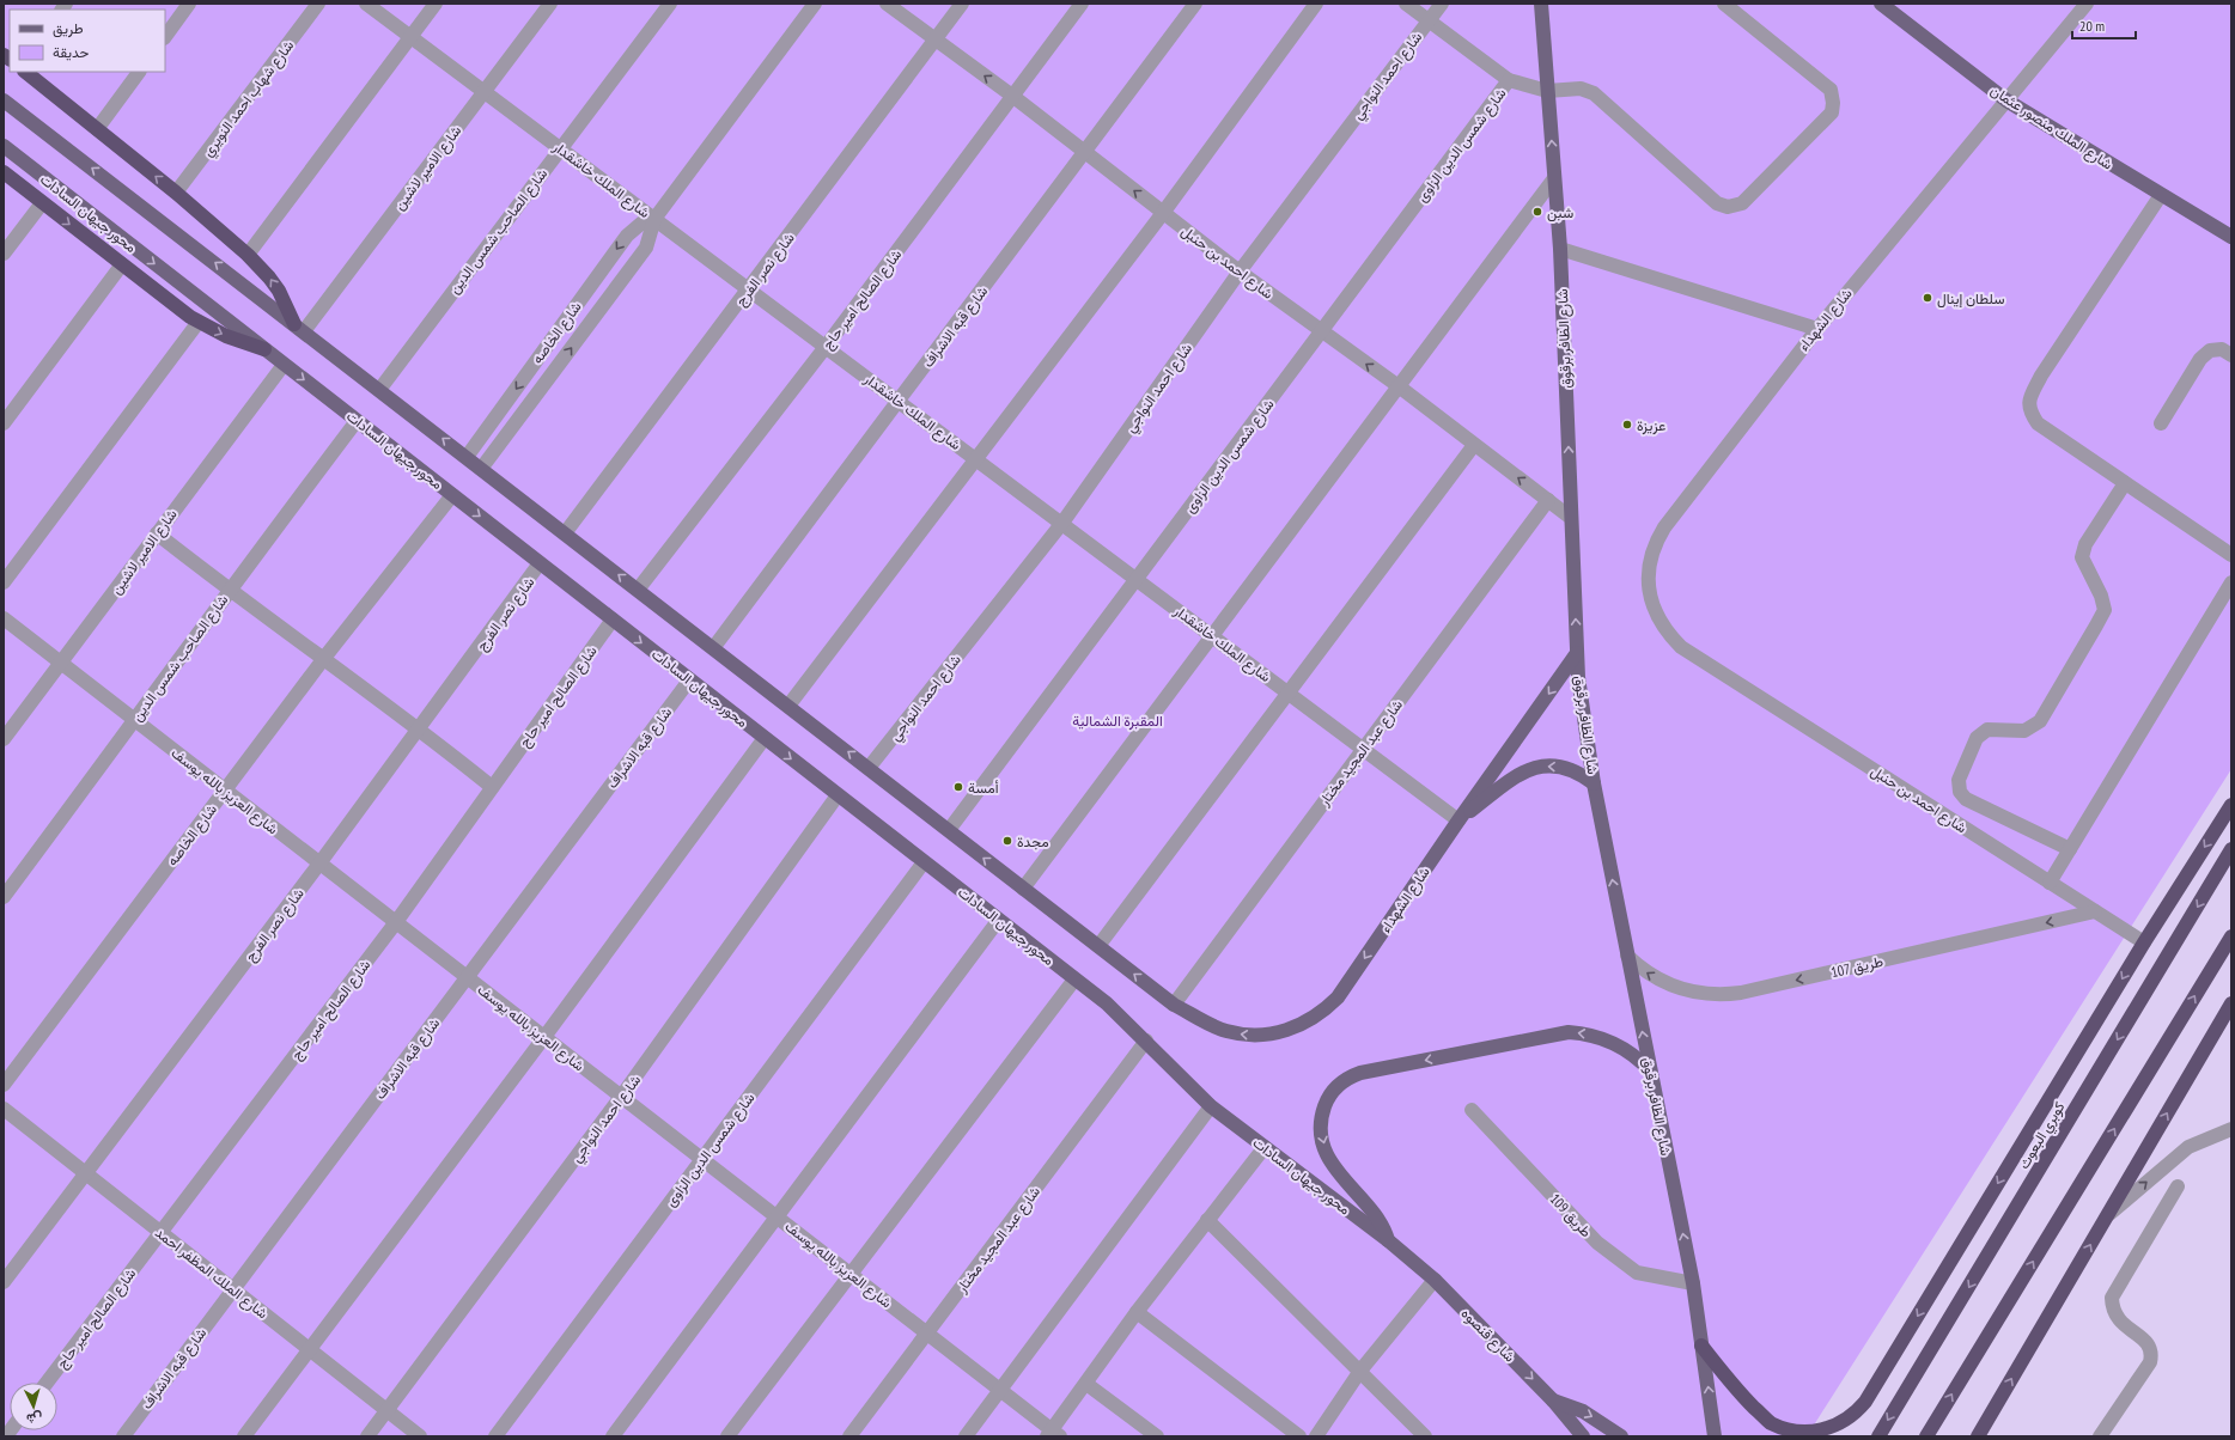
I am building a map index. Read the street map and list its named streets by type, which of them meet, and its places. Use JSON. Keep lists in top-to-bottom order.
{
  "streets": {
    "highway": ["كوبري البعوث"],
    "main road": [
      "شارع الملك منصور عثمان",
      "محور جيهان السادات",
      "شارع الشهداء",
      "شارع الظافر برقوق",
      "شارع قنصوه"
    ],
    "street": [
      "شارع احمد النواجي",
      "شارع شهاب احمد النويري",
      "شارع شمس الدين الزاوى",
      "شارع الامير لاشين",
      "شارع الملك خاشقدار",
      "شارع الصاحب شمس الدين",
      "شارع احمد بن حنبل",
      "شارع نصر الفرج",
      "شارع الصالح امير حاج",
      "شارع قبه الاشراف",
      "شارع الخاصه",
      "شارع عبد المجيد مختار",
      "شارع العزيز بالله يوسف",
      "طريق 107",
      "طريق 109",
      "شارع الملك المظفر احمد"
    ]
  },
  "crossings": [
    ["شارع احمد النواجي", "شارع الملك خاشقدار"],
    ["شارع احمد النواجي", "محور جيهان السادات"],
    ["شارع احمد النواجي", "شارع احمد بن حنبل"],
    ["شارع احمد النواجي", "شارع العزيز بالله يوسف"],
    ["شارع احمد النواجي", "شارع الملك المظفر احمد"],
    ["شارع الملك منصور عثمان", "شارع الشهداء"],
    ["شارع شمس الدين الزاوى", "شارع الملك خاشقدار"],
    ["شارع شمس الدين الزاوى", "محور جيهان السادات"],
    ["شارع شمس الدين الزاوى", "شارع احمد بن حنبل"],
    ["شارع شمس الدين الزاوى", "شارع العزيز بالله يوسف"],
    ["شارع الامير لاشين", "شارع الملك خاشقدار"],
    ["شارع الامير لاشين", "محور جيهان السادات"],
    ["شارع الامير لاشين", "شارع العزيز بالله يوسف"],
    ["شارع الملك خاشقدار", "شارع الصاحب شمس الدين"],
    ["شارع الملك خاشقدار", "شارع نصر الفرج"],
    ["شارع الملك خاشقدار", "شارع الصالح امير حاج"],
    ["شارع الملك خاشقدار", "شارع الشهداء"],
    ["شارع الملك خاشقدار", "شارع قبه الاشراف"],
    ["شارع الملك خاشقدار", "شارع الخاصه"],
    ["شارع الملك خاشقدار", "شارع عبد المجيد مختار"],
    ["محور جيهان السادات", "شارع الصاحب شمس الدين"],
    ["محور جيهان السادات", "شارع نصر الفرج"],
    ["محور جيهان السادات", "شارع الصالح امير حاج"],
    ["محور جيهان السادات", "شارع قبه الاشراف"],
    ["محور جيهان السادات", "شارع الخاصه"],
    ["محور جيهان السادات", "شارع عبد المجيد مختار"],
    ["محور جيهان السادات", "شارع قنصوه"],
    ["شارع الصاحب شمس الدين", "شارع العزيز بالله يوسف"],
    ["شارع احمد بن حنبل", "شارع نصر الفرج"],
    ["شارع احمد بن حنبل", "شارع الصالح امير حاج"],
    ["شارع احمد بن حنبل", "شارع الشهداء"],
    ["شارع احمد بن حنبل", "شارع قبه الاشراف"],
    ["شارع احمد بن حنبل", "شارع الظافر برقوق"],
    ["شارع احمد بن حنبل", "شارع عبد المجيد مختار"],
    ["شارع احمد بن حنبل", "طريق 107"],
    ["شارع نصر الفرج", "شارع العزيز بالله يوسف"],
    ["شارع نصر الفرج", "شارع الملك المظفر احمد"],
    ["شارع الصالح امير حاج", "شارع العزيز بالله يوسف"],
    ["شارع الصالح امير حاج", "شارع الملك المظفر احمد"],
    ["شارع الشهداء", "شارع الظافر برقوق"],
    ["شارع الشهداء", "شارع عبد المجيد مختار"],
    ["شارع قبه الاشراف", "شارع العزيز بالله يوسف"],
    ["شارع قبه الاشراف", "شارع الملك المظفر احمد"],
    ["شارع الخاصه", "شارع العزيز بالله يوسف"],
    ["شارع الظافر برقوق", "طريق 107"],
    ["شارع الظافر برقوق", "طريق 109"],
    ["شارع عبد المجيد مختار", "شارع العزيز بالله يوسف"]
  ],
  "one_way": [
    "شارع الشهداء",
    "شارع الظافر برقوق",
    "طريق 107",
    "شارع قنصوه"
  ],
  "parks": ["المقبرة الشمالية"],
  "places": [
    "شبن",
    "سلطان إينال",
    "عزيزة",
    "أمسة",
    "مجدة"
  ],
  "legend": ["طريق", "حديقة"],
  "scale_bar": "20 m",
  "north": "bottom"
}
